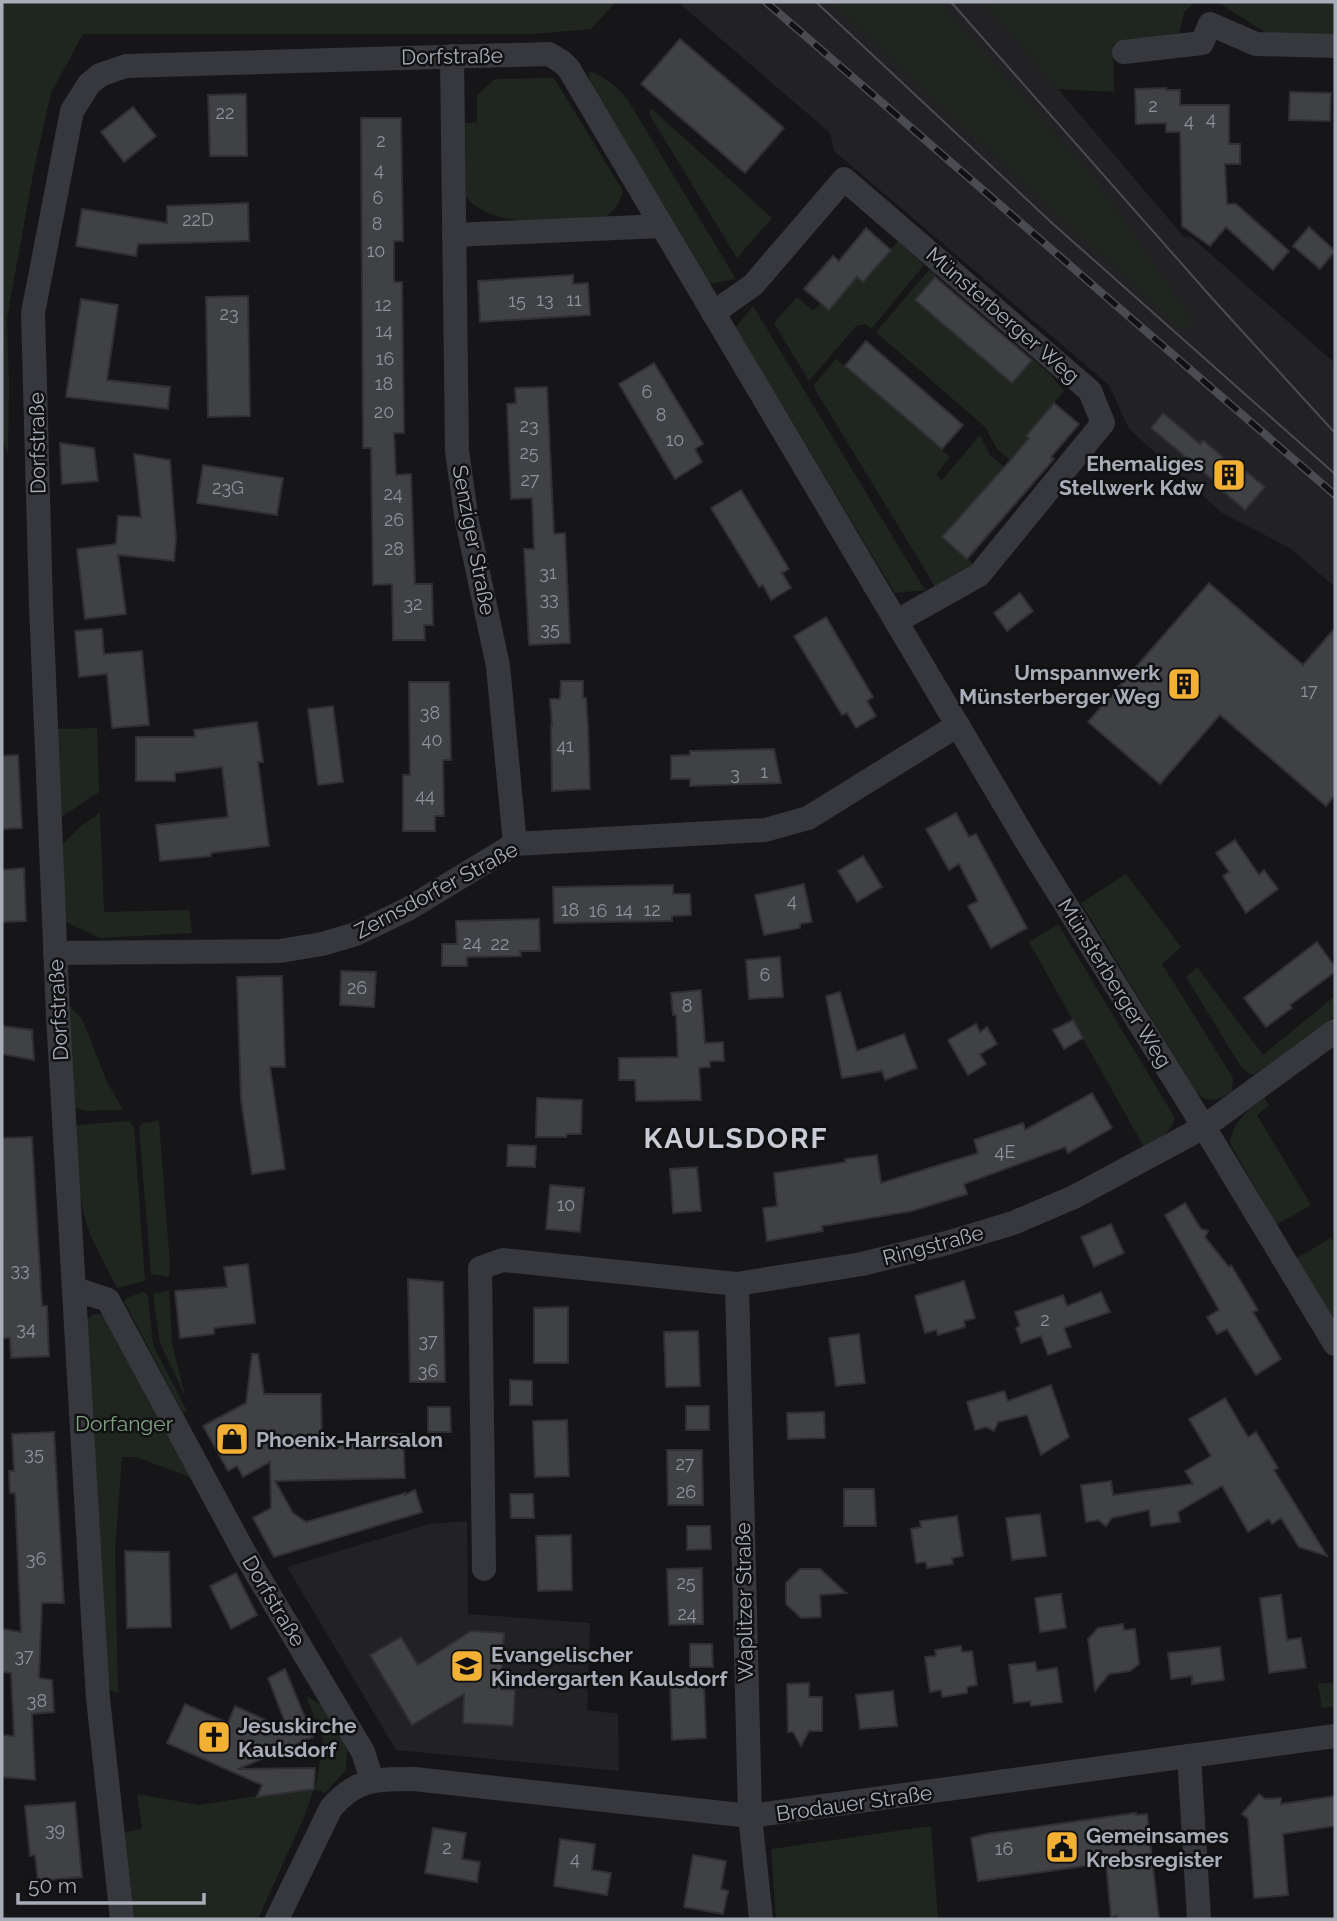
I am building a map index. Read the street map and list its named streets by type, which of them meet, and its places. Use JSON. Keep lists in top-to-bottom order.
{
  "streets": {
    "street": [
      "Dorfstraße",
      "Münsterberger Weg",
      "Senziger Straße",
      "Zernsdorfer Straße",
      "Ringstraße",
      "Waplitzer Straße",
      "Brodauer Straße"
    ]
  },
  "crossings": [
    ["Dorfstraße", "Münsterberger Weg"],
    ["Dorfstraße", "Senziger Straße"],
    ["Dorfstraße", "Zernsdorfer Straße"],
    ["Dorfstraße", "Brodauer Straße"],
    ["Münsterberger Weg", "Zernsdorfer Straße"],
    ["Münsterberger Weg", "Ringstraße"],
    ["Senziger Straße", "Zernsdorfer Straße"],
    ["Ringstraße", "Waplitzer Straße"],
    ["Waplitzer Straße", "Brodauer Straße"]
  ],
  "districts": ["KAULSDORF"],
  "parks": ["Dorfanger"],
  "places": {
    "building": ["Ehemaliges Stellwerk Kdw", "Umspannwerk Münsterberger Weg"],
    "shop": ["Phoenix-Harrsalon"],
    "school or university": ["Evangelischer Kindergarten Kaulsdorf"],
    "church": ["Jesuskirche Kaulsdorf"],
    "public building": ["Gemeinsames Krebsregister"]
  },
  "house_numbers": [
    "2",
    "22",
    "4",
    "4",
    "2",
    "4",
    "6",
    "22D",
    "8",
    "10",
    "13",
    "11",
    "15",
    "12",
    "23",
    "14",
    "16",
    "18",
    "6",
    "20",
    "8",
    "23",
    "10",
    "25",
    "27",
    "23G",
    "24",
    "26",
    "28",
    "31",
    "33",
    "32",
    "35",
    "17",
    "38",
    "40",
    "41",
    "1",
    "3",
    "44",
    "4",
    "18",
    "14",
    "12",
    "16",
    "24",
    "22",
    "6",
    "26",
    "8",
    "4E",
    "10",
    "33",
    "2",
    "34",
    "37",
    "36",
    "35",
    "27",
    "26",
    "36",
    "25",
    "24",
    "37",
    "38",
    "39",
    "2",
    "16",
    "4"
  ],
  "scale_bar": "50 m"
}
